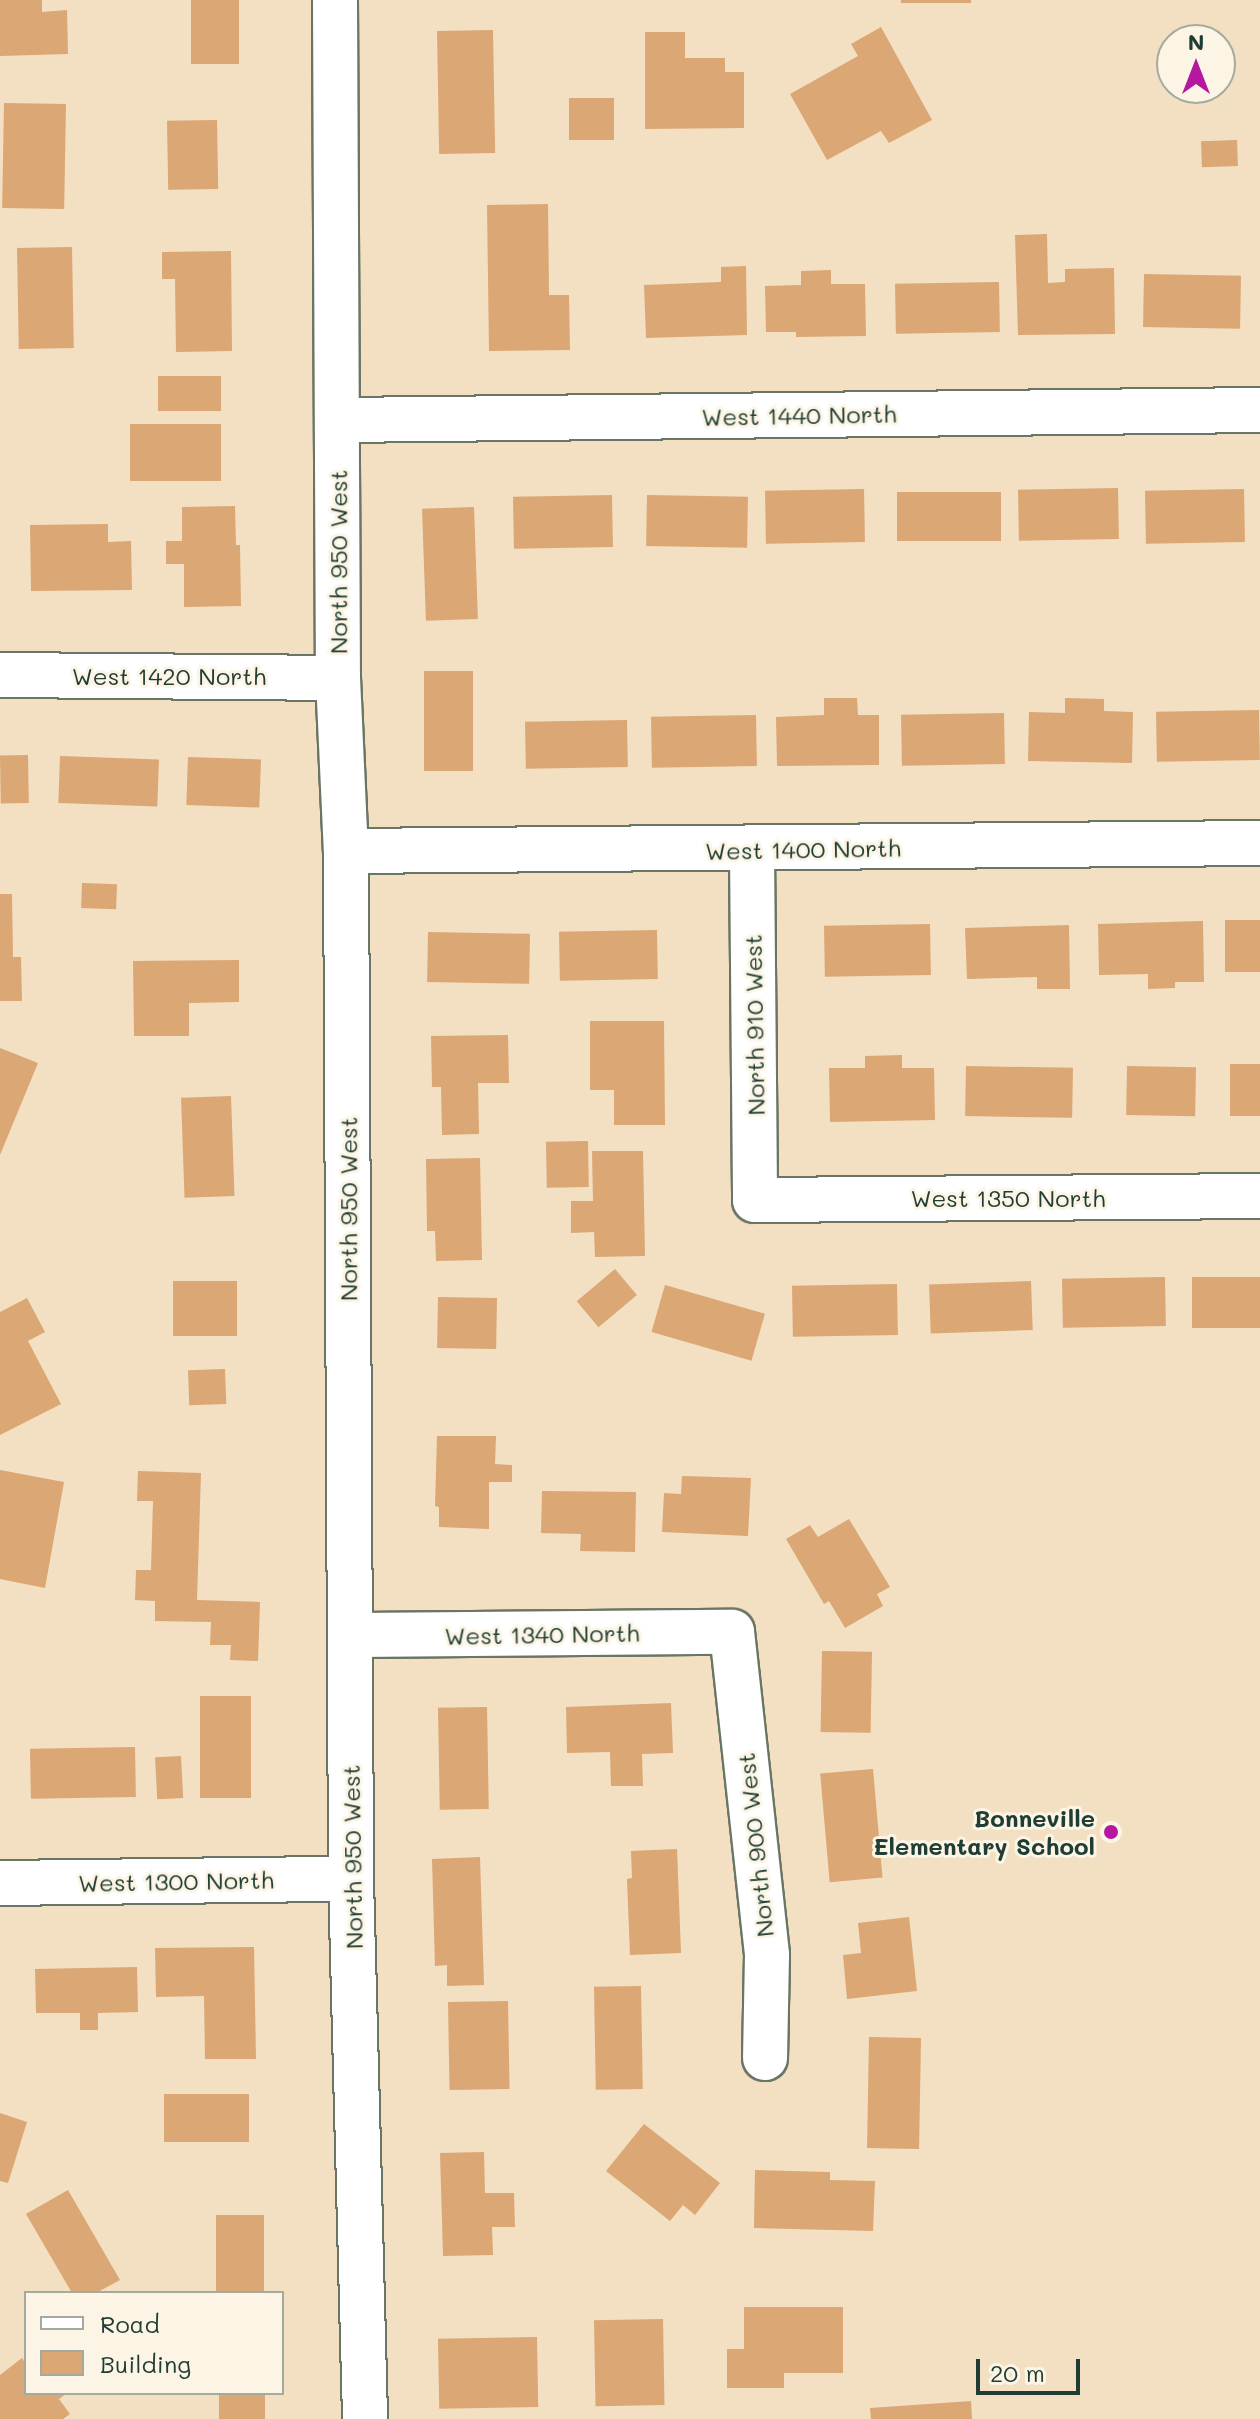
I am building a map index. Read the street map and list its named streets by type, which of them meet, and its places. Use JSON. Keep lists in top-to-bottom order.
{
  "streets": {
    "street": [
      "West 1440 North",
      "North 950 West",
      "West 1420 North",
      "West 1400 North",
      "North 910 West",
      "West 1350 North",
      "West 1340 North",
      "North 900 West",
      "West 1300 North"
    ]
  },
  "crossings": [
    ["West 1440 North", "North 950 West"],
    ["North 950 West", "West 1420 North"],
    ["North 950 West", "West 1400 North"],
    ["North 950 West", "West 1340 North"],
    ["North 950 West", "West 1300 North"],
    ["West 1400 North", "North 910 West"],
    ["North 910 West", "West 1350 North"],
    ["West 1340 North", "North 900 West"]
  ],
  "places": ["Bonneville Elementary School"],
  "legend": ["Road", "Building"],
  "scale_bar": "20 m",
  "north": "top"
}
